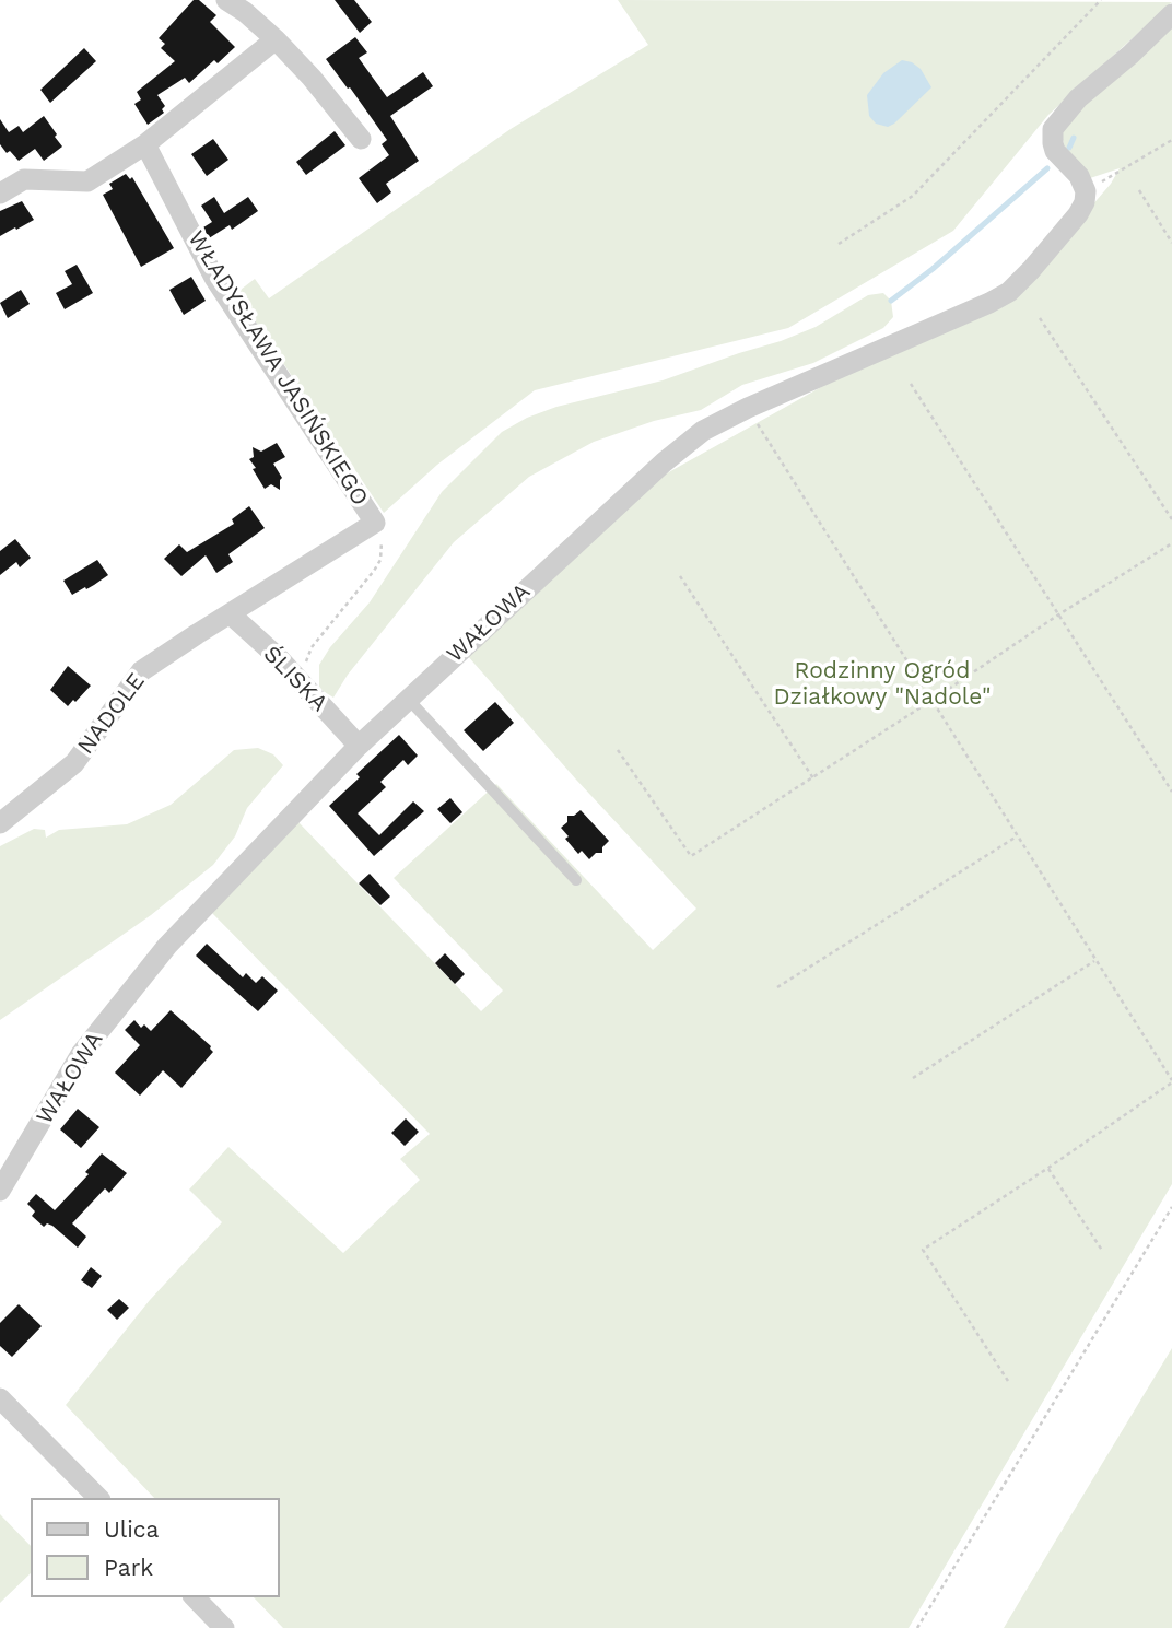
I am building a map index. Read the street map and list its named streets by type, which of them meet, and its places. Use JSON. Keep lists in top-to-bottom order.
{
  "streets": {
    "street": [
      "WŁADYSŁAWA JASIŃSKIEGO",
      "WAŁOWA",
      "ŚLISKA",
      "NADOLE"
    ]
  },
  "crossings": [
    ["WŁADYSŁAWA JASIŃSKIEGO", "ŚLISKA"],
    ["WŁADYSŁAWA JASIŃSKIEGO", "NADOLE"],
    ["WAŁOWA", "ŚLISKA"],
    ["ŚLISKA", "NADOLE"]
  ],
  "parks": ["Rodzinny Ogród Działkowy \"Nadole\""],
  "legend": ["Ulica", "Park"]
}
